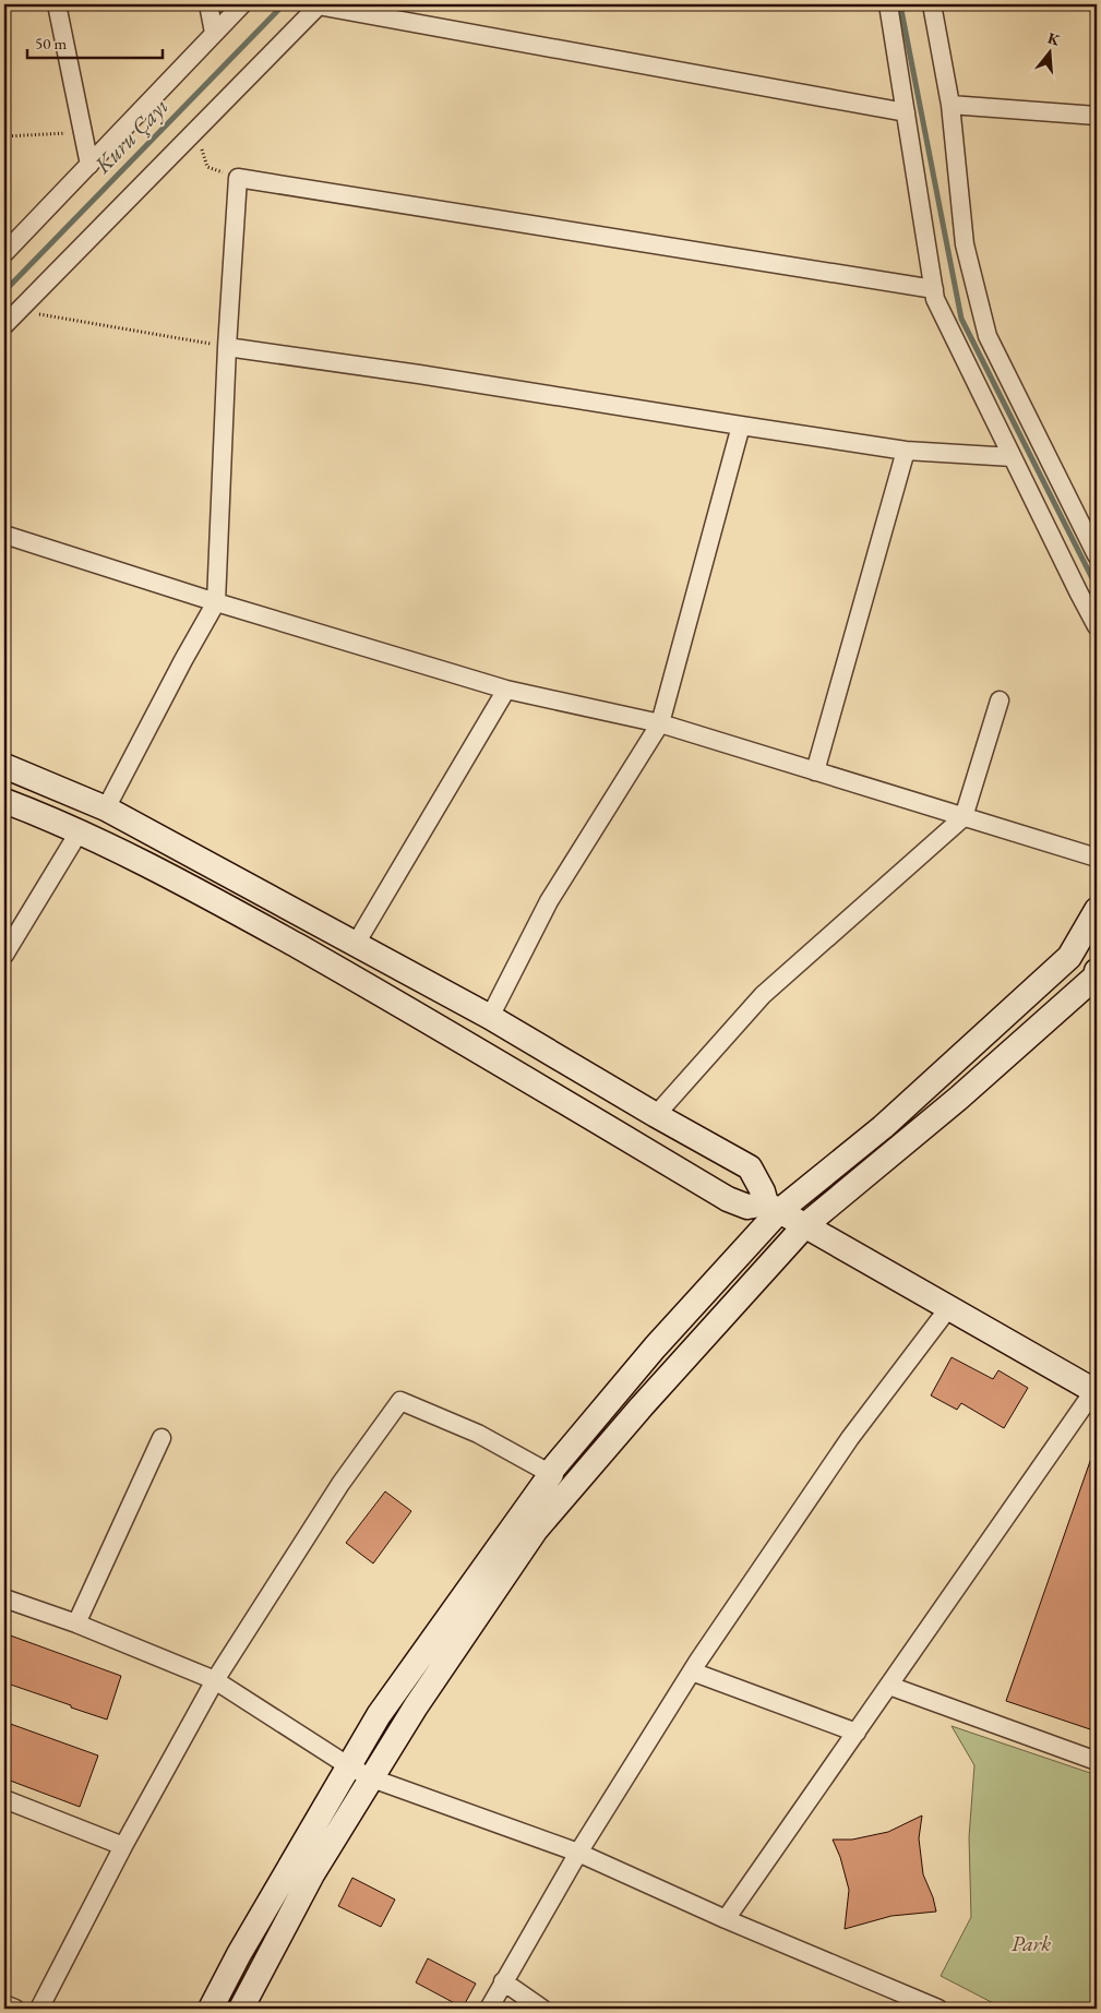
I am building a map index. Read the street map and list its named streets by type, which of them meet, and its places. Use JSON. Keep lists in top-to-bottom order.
{
  "water": ["Kuru Çayı"],
  "parks": ["Park"],
  "scale_bar": "50 m",
  "north": "top"
}
